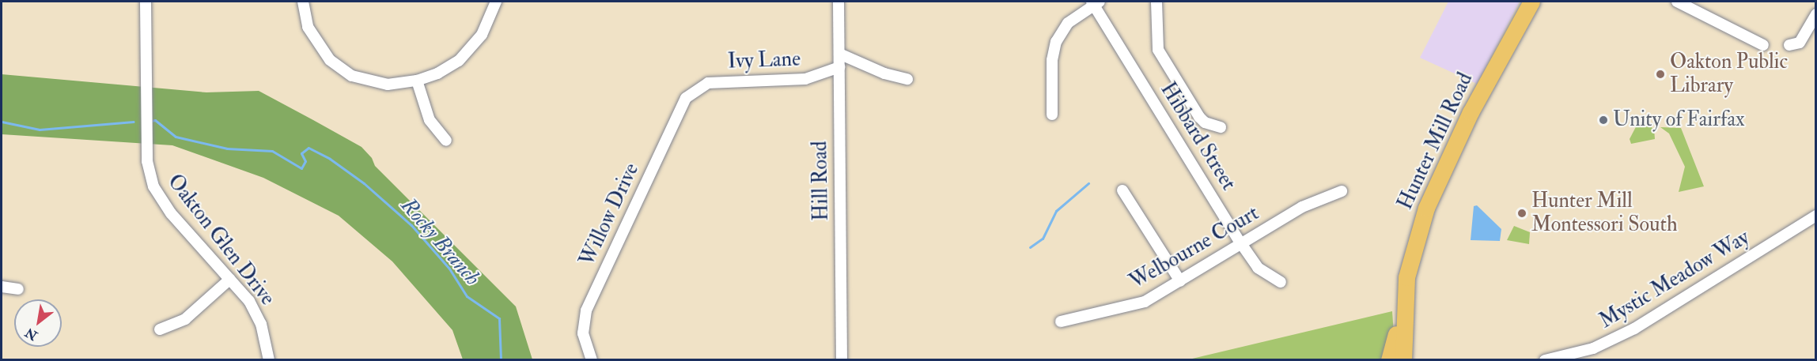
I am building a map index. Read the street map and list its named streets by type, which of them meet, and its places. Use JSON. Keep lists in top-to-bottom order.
{
  "streets": {
    "main road": ["Hunter Mill Road"],
    "street": [
      "Ivy Lane",
      "Hibbard Street",
      "Hill Road",
      "Willow Drive",
      "Oakton Glen Drive",
      "Welbourne Court",
      "Mystic Meadow Way"
    ]
  },
  "crossings": [
    ["Ivy Lane", "Hill Road"],
    ["Ivy Lane", "Willow Drive"],
    ["Hibbard Street", "Welbourne Court"]
  ],
  "water": ["Rocky Branch"],
  "places": ["Oakton Public Library", "Unity of Fairfax", "Hunter Mill Montessori South"],
  "north": "bottom left"
}
